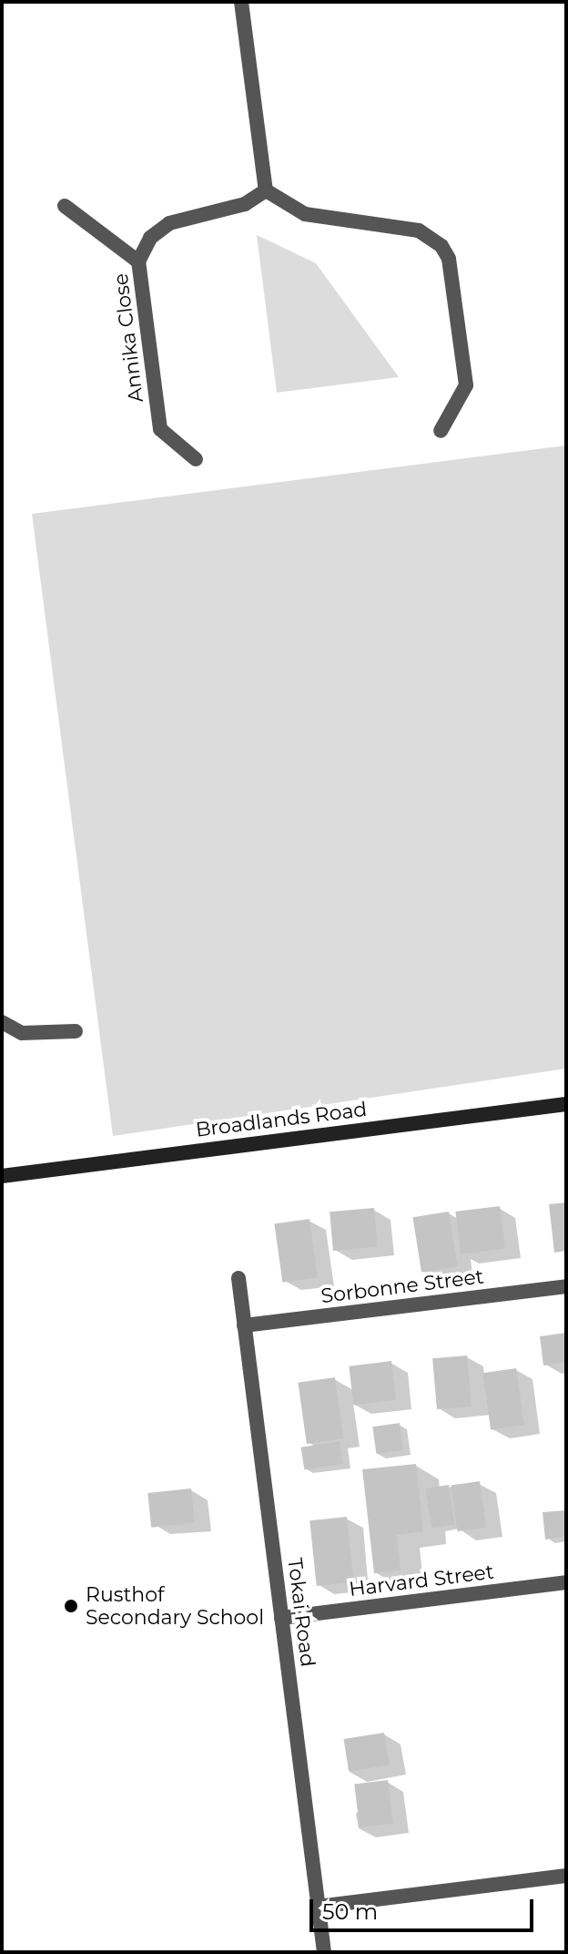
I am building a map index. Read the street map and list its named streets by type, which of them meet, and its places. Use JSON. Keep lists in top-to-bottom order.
{
  "streets": {
    "main road": ["Broadlands Road"],
    "street": [
      "Annika Close",
      "Sorbonne Street",
      "Harvard Street",
      "Tokai Road"
    ]
  },
  "crossings": [
    ["Sorbonne Street", "Tokai Road"],
    ["Harvard Street", "Tokai Road"]
  ],
  "places": ["Rusthof Secondary School"],
  "scale_bar": "50 m"
}
